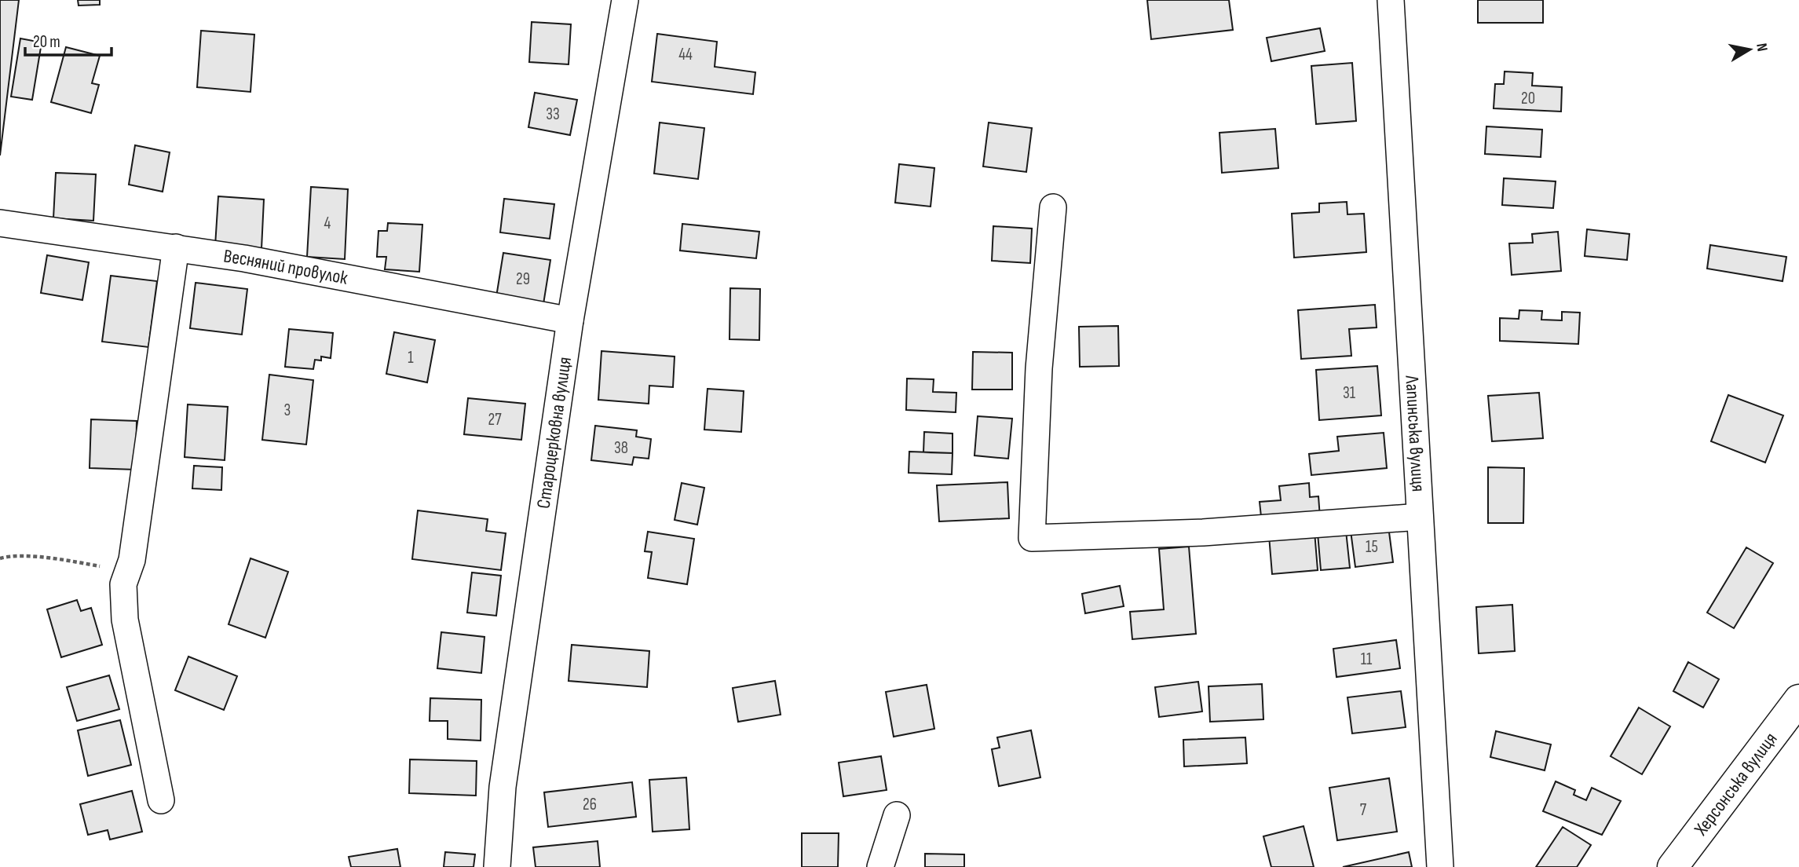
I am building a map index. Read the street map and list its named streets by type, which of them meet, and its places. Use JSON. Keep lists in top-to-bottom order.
{
  "streets": {
    "main road": ["Херсонська вулиця"],
    "street": ["Весняний провулок", "Староцерковна вулиця", "Лапинська вулиця"]
  },
  "crossings": [
    ["Весняний провулок", "Староцерковна вулиця"]
  ],
  "house_numbers": [
    "44",
    "20",
    "33",
    "4",
    "29",
    "1",
    "31",
    "3",
    "27",
    "38",
    "15",
    "11",
    "26",
    "7"
  ],
  "scale_bar": "20 m",
  "north": "right"
}
